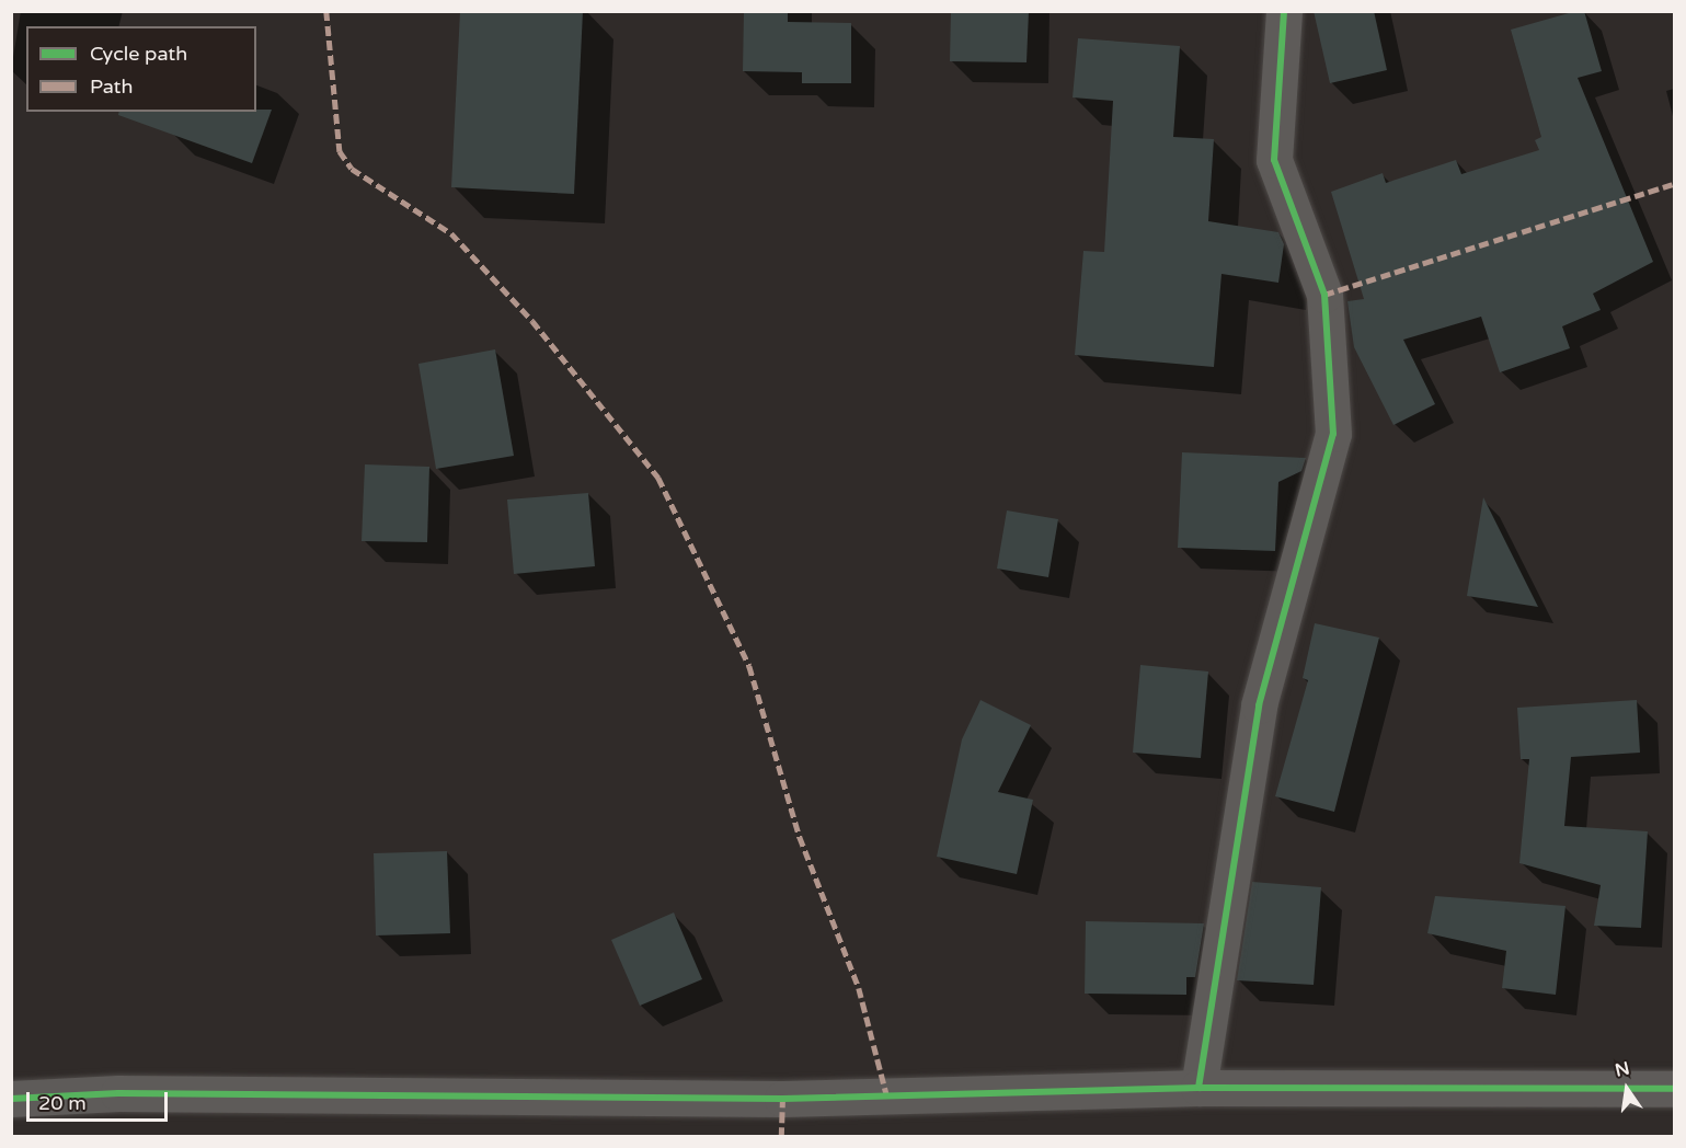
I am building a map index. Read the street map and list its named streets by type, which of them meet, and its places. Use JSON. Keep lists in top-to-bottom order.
{
  "legend": ["Cycle path", "Path"],
  "scale_bar": "20 m",
  "north": "top"
}
